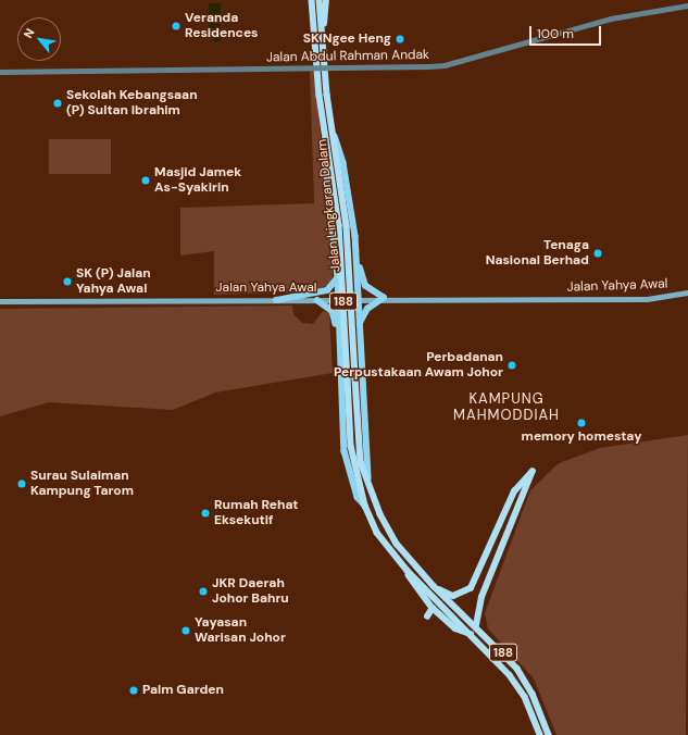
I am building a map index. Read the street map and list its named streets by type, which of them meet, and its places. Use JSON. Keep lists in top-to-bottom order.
{
  "streets": {
    "highway": ["Jalan Lingkaran Dalam", "188"],
    "main road": ["Jalan Yahya Awal"],
    "street": ["Jalan Abdul Rahman Andak"]
  },
  "districts": ["KAMPUNG MAHMODDIAH"],
  "places": [
    "Veranda Residences",
    "SK Ngee Heng",
    "Sekolah Kebangsaan (P) Sultan Ibrahim",
    "Masjid Jamek As-Syakirin",
    "Tenaga Nasional Berhad",
    "SK (P) Jalan Yahya Awal",
    "Perbadanan Perpustakaan Awam Johor",
    "memory homestay",
    "Surau Sulaiman Kampung Tarom",
    "Rumah Rehat Eksekutif",
    "JKR Daerah Johor Bahru",
    "Yayasan Warisan Johor",
    "Palm Garden"
  ],
  "scale_bar": "100 m",
  "north": "top left"
}
